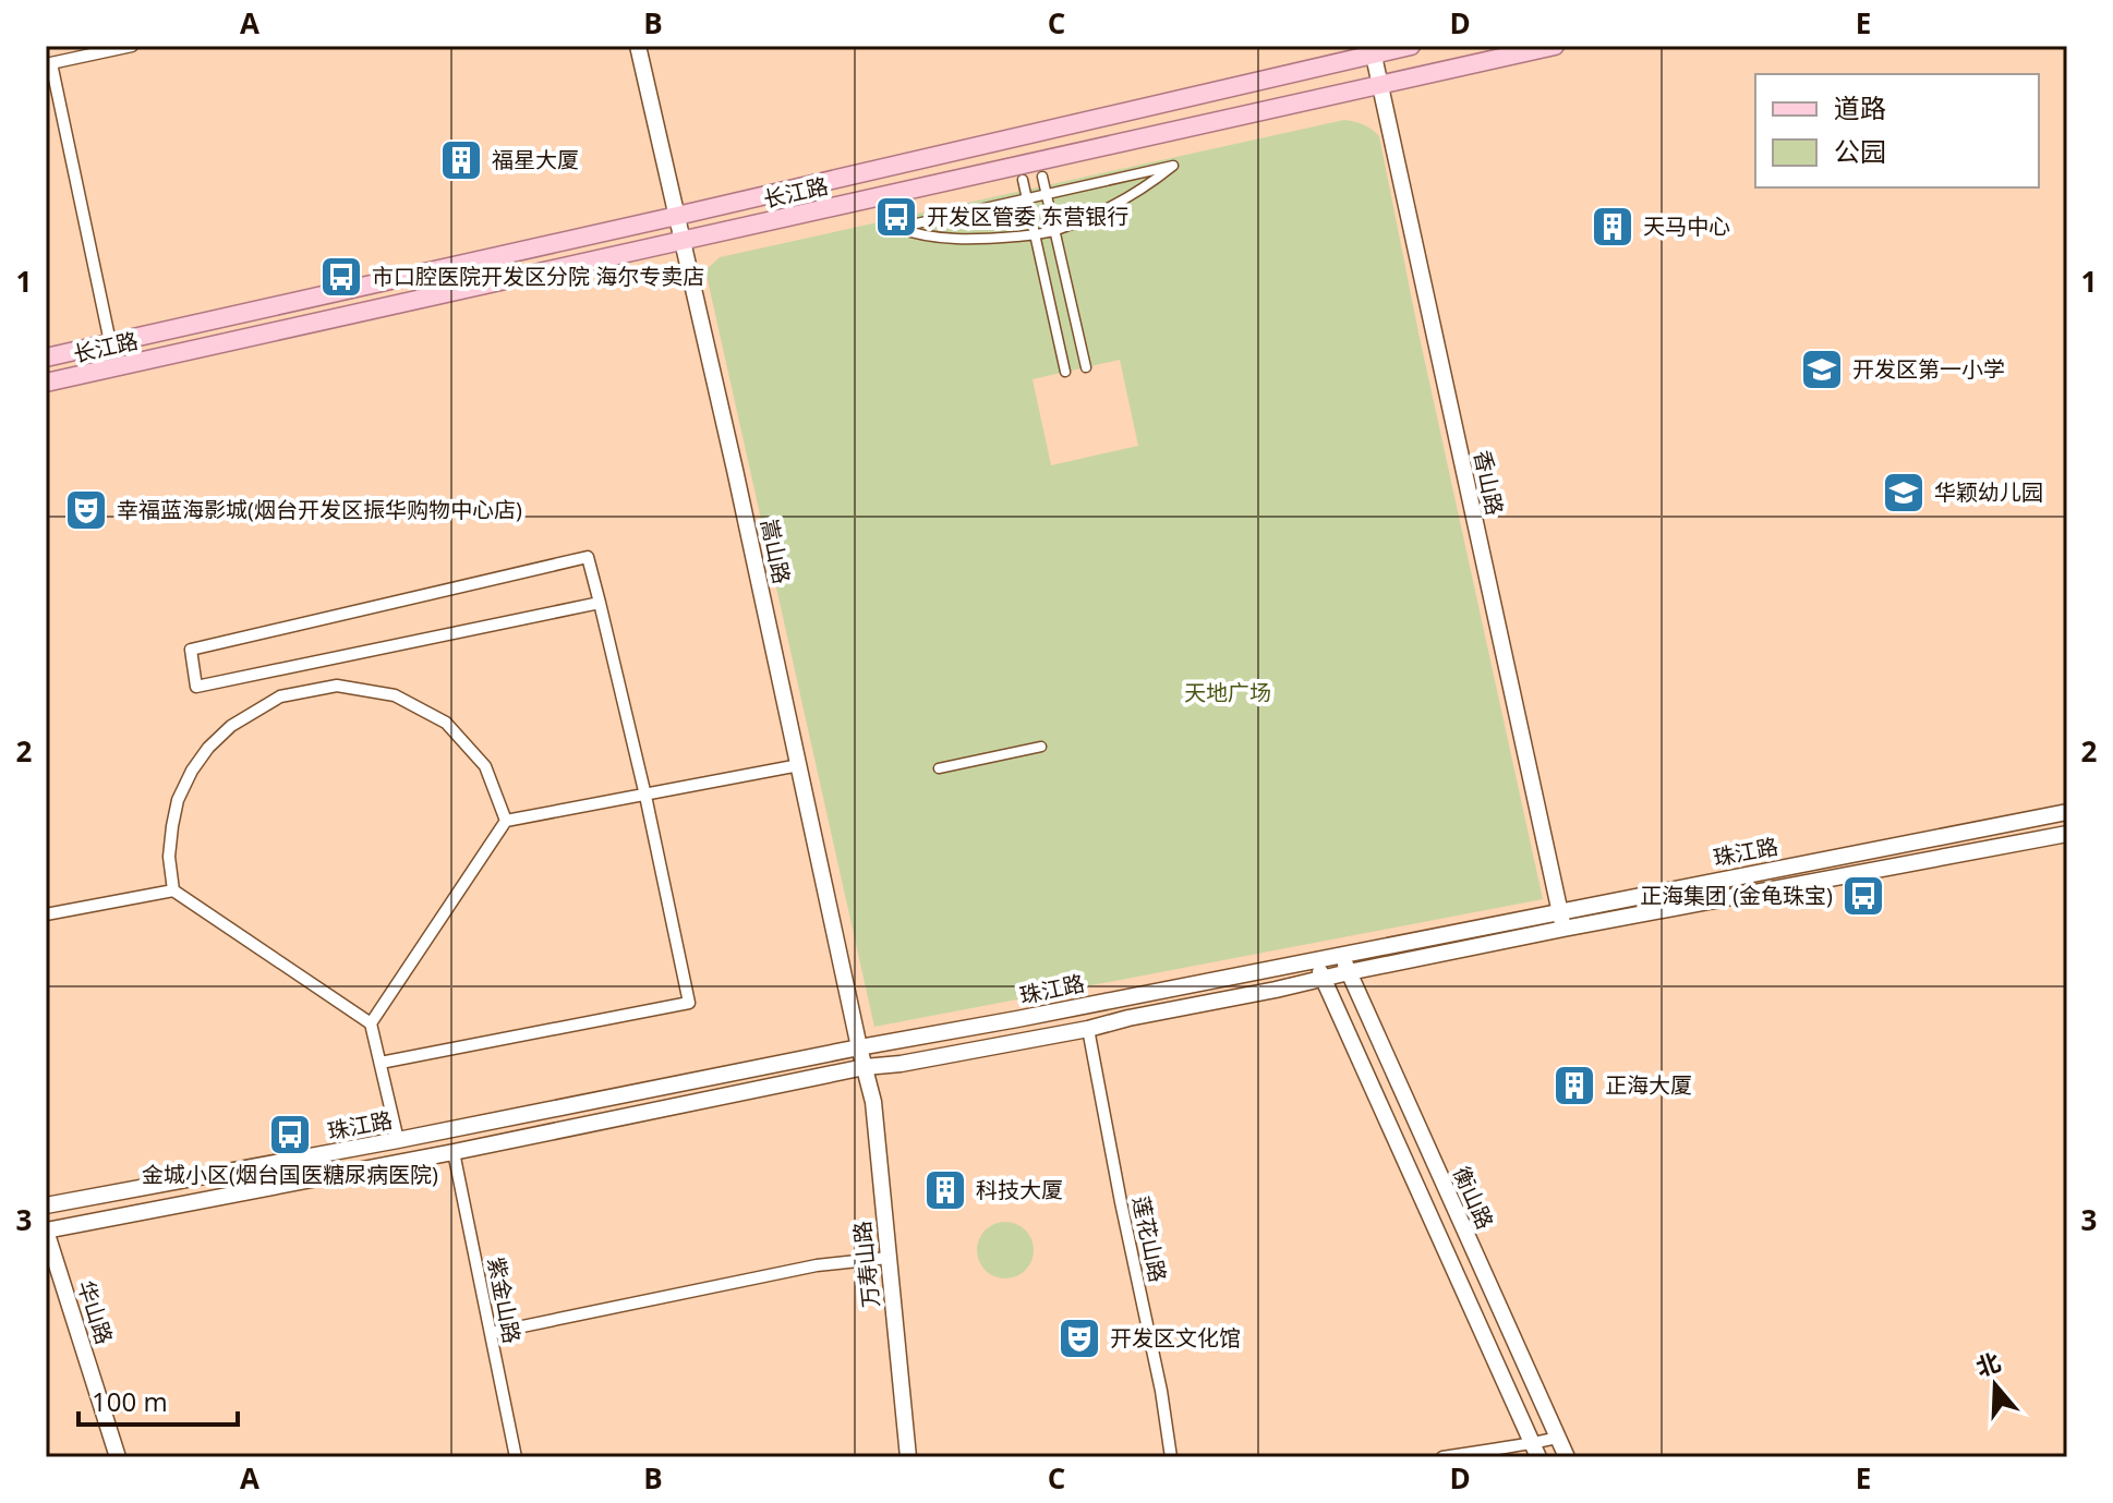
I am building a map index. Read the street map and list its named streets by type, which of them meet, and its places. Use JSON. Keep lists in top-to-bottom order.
{
  "streets": {
    "main road": [
      "长江路",
      "香山路",
      "嵩山路",
      "珠江路",
      "衡山路",
      "万寿山路",
      "华山路"
    ],
    "street": ["莲花山路", "紫金山路"]
  },
  "crossings": [
    ["长江路", "香山路"],
    ["长江路", "嵩山路"],
    ["香山路", "珠江路"],
    ["嵩山路", "珠江路"],
    ["嵩山路", "万寿山路"],
    ["珠江路", "衡山路"]
  ],
  "parks": ["天地广场"],
  "places": {
    "building": [
      "福星大厦",
      "天马中心",
      "正海大厦",
      "科技大厦"
    ],
    "bus stop": [
      "开发区管委 东营银行",
      "市口腔医院开发区分院 海尔专卖店",
      "正海集团 (金龟珠宝)",
      "金城小区(烟台国医糖尿病医院)"
    ],
    "school or university": ["开发区第一小学", "华颖幼儿园"],
    "theatre": ["幸福蓝海影城(烟台开发区振华购物中心店)", "开发区文化馆"]
  },
  "legend": ["道路", "公园"],
  "scale_bar": "100 m",
  "north": "top",
  "grid": {
    "columns": [
      "A",
      "B",
      "C",
      "D",
      "E"
    ],
    "rows": ["1", "2", "3"]
  }
}
